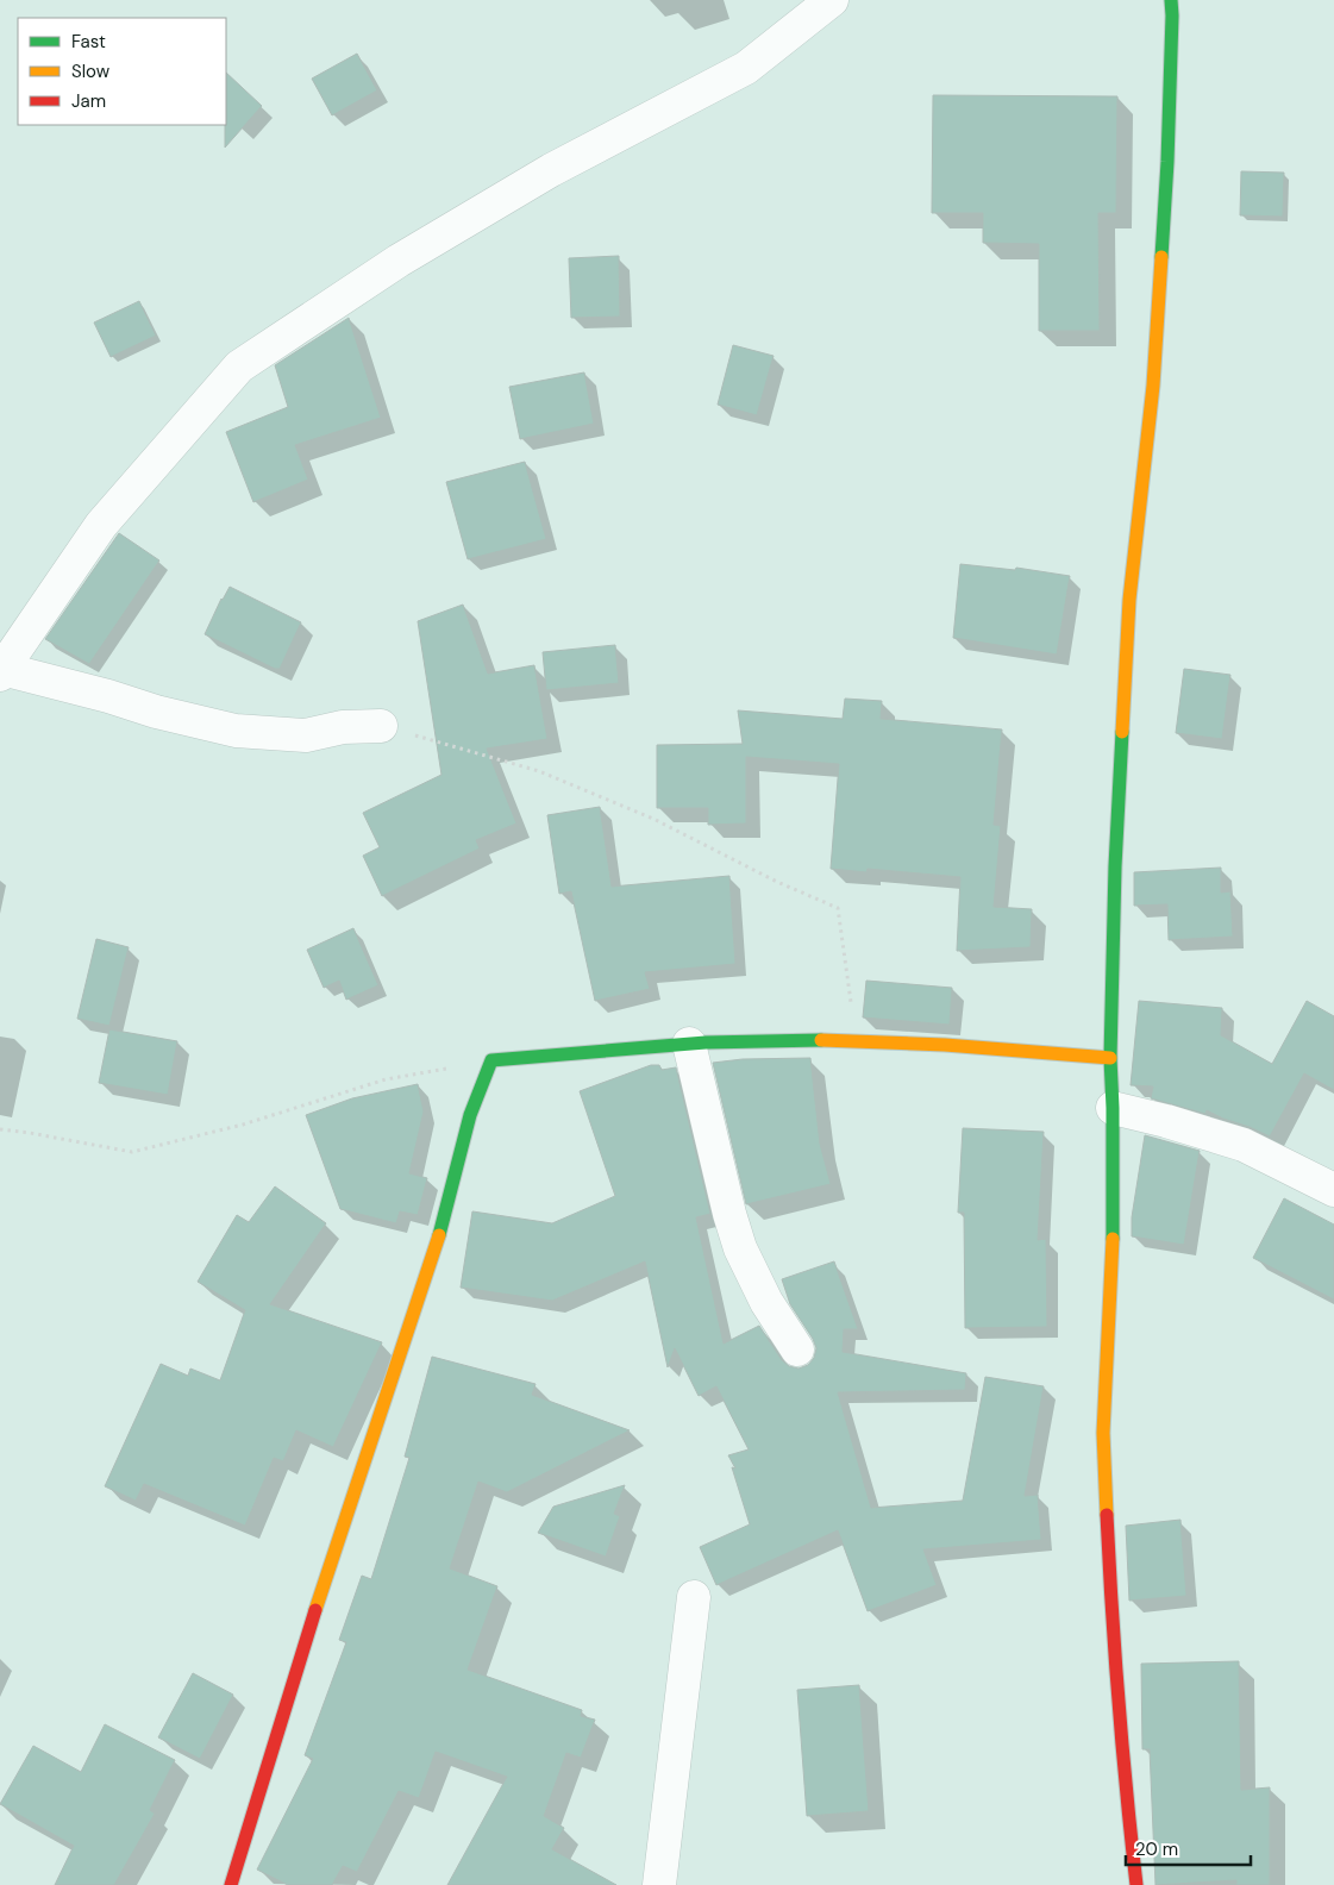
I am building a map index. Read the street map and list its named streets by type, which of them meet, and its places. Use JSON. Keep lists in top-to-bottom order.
{
  "legend": ["Fast", "Slow", "Jam"],
  "scale_bar": "20 m"
}
